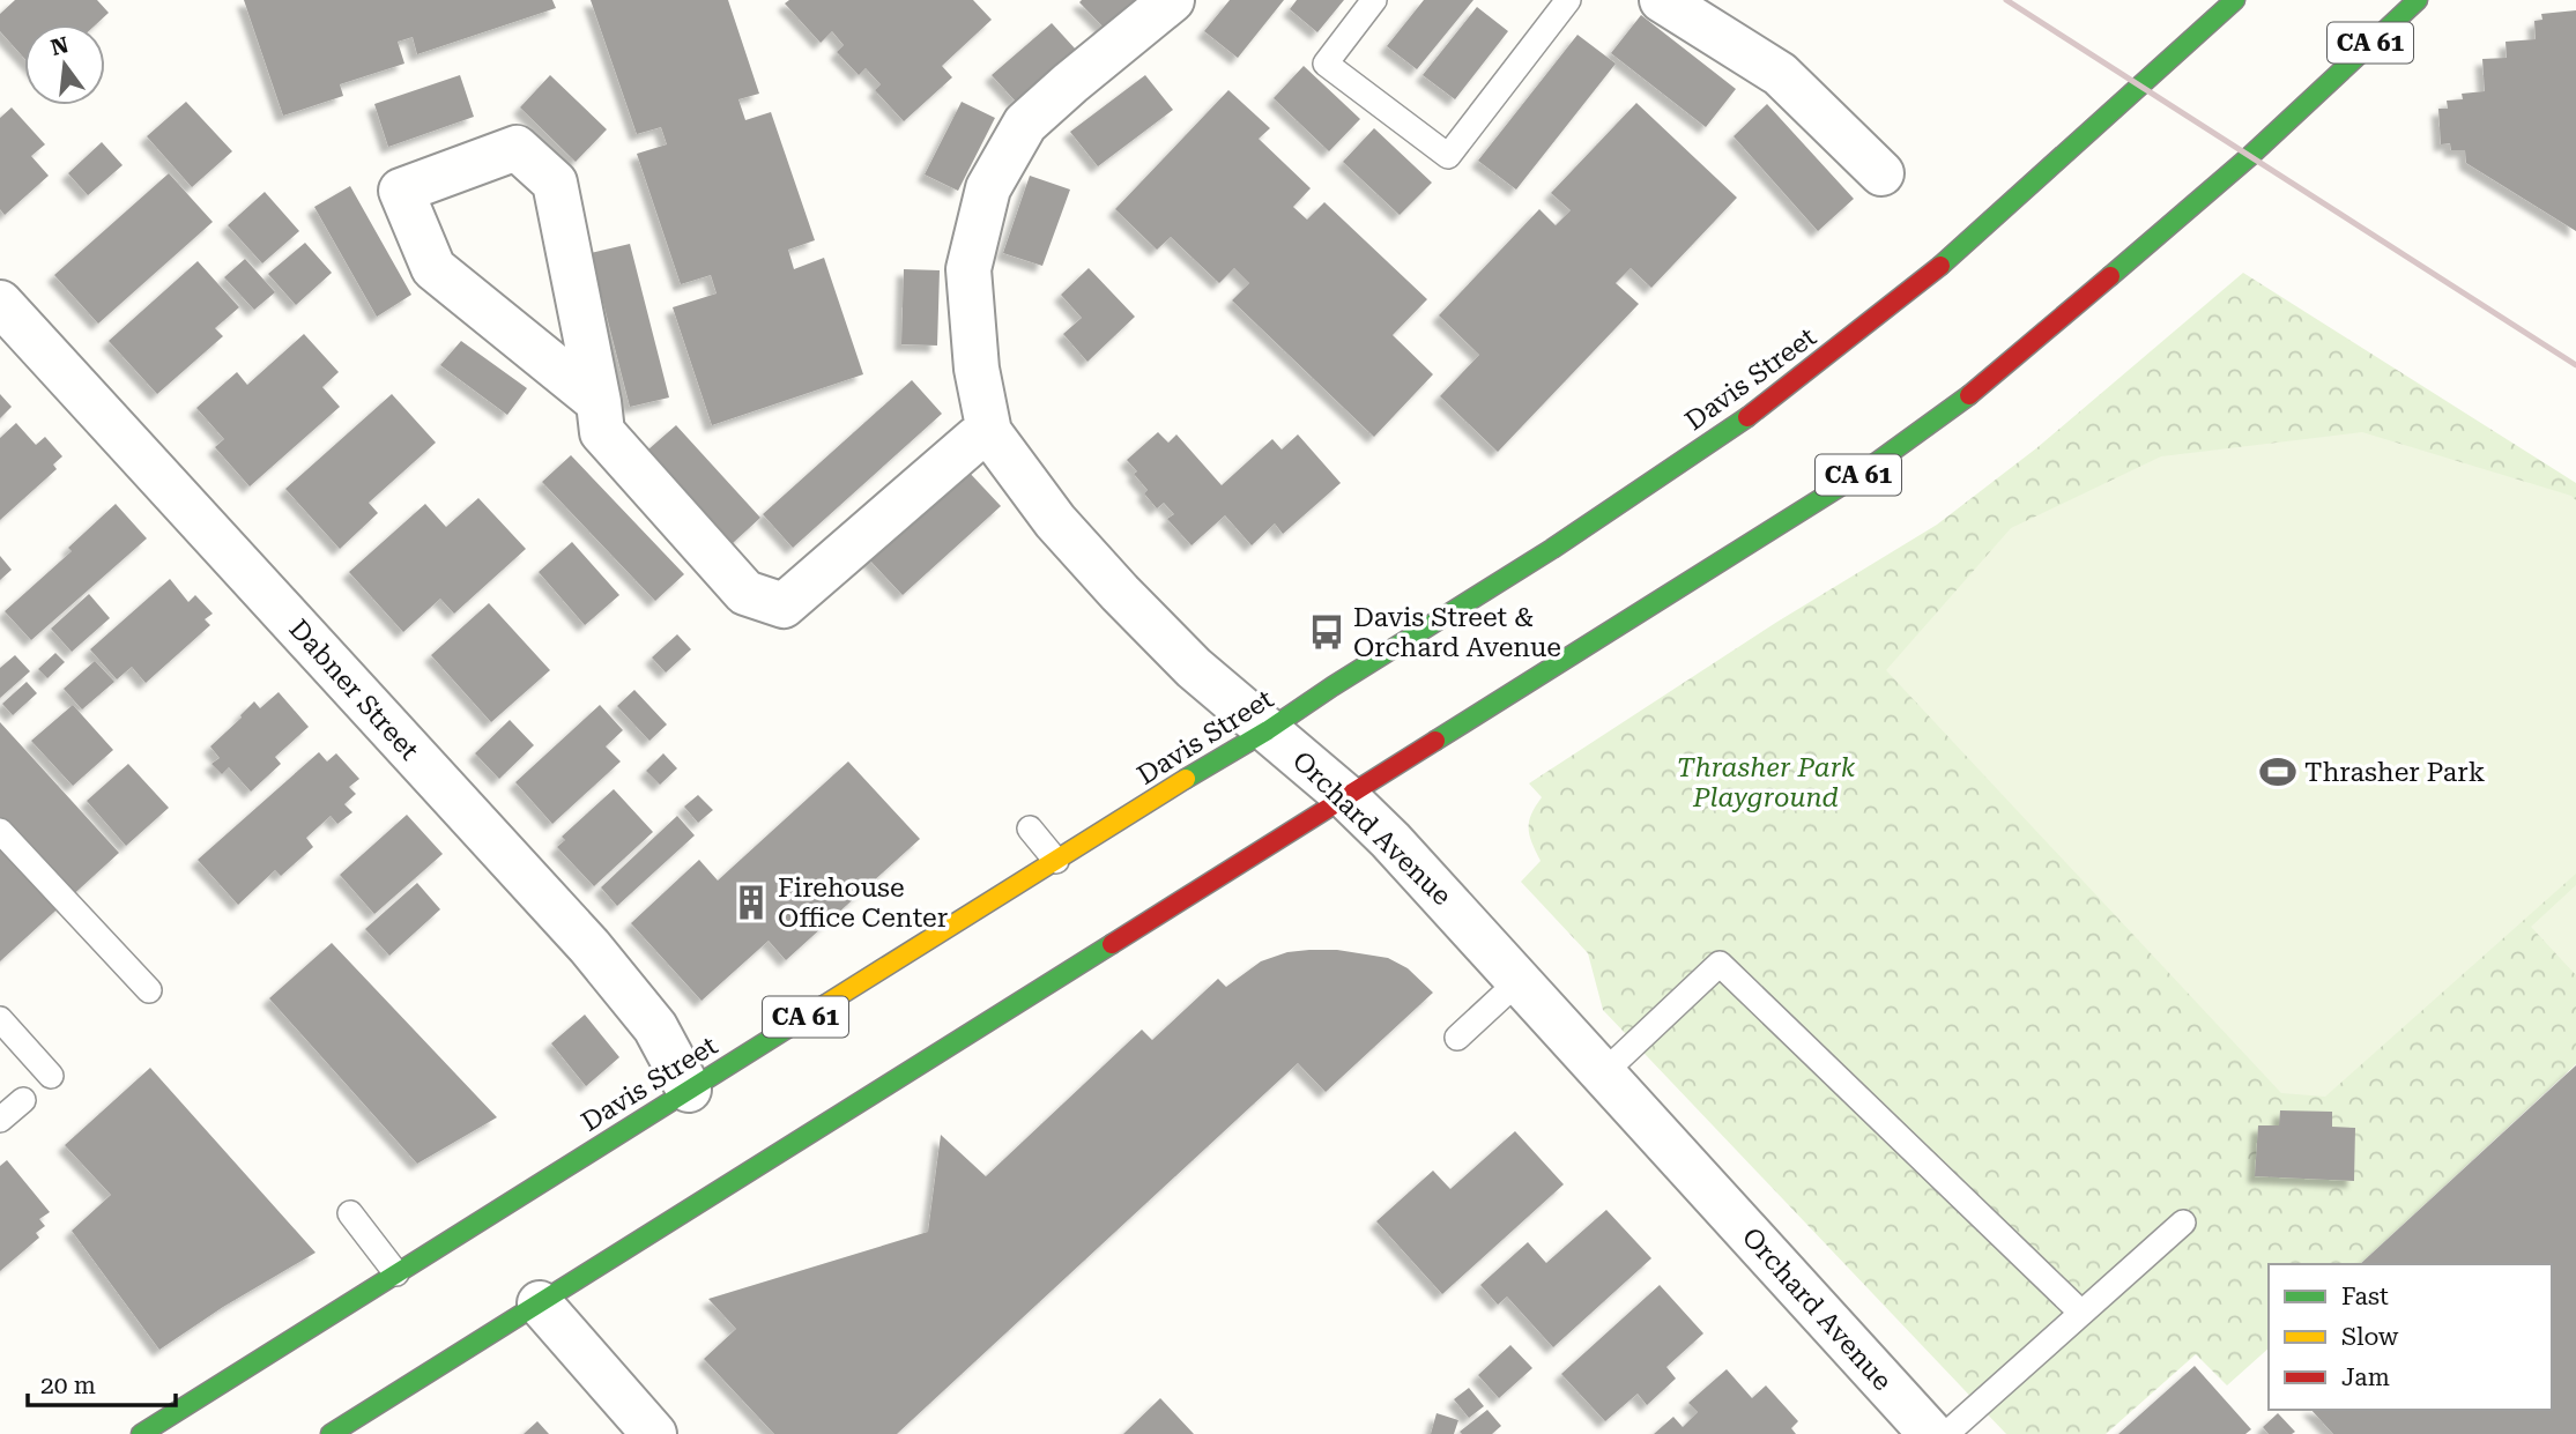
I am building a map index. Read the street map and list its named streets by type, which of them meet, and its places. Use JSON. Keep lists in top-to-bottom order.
{
  "streets": {
    "main road": ["CA 61", "Davis Street"],
    "street": ["Dabner Street", "Orchard Avenue"]
  },
  "crossings": [
    ["CA 61", "Orchard Avenue"],
    ["Davis Street", "Dabner Street"],
    ["Davis Street", "Orchard Avenue"]
  ],
  "parks": ["Thrasher Park Playground"],
  "places": {
    "bus stop": ["Davis Street & Orchard Avenue"],
    "sports": ["Thrasher Park"],
    "building": ["Firehouse Office Center"]
  },
  "legend": ["Fast", "Slow", "Jam"],
  "scale_bar": "20 m",
  "north": "top"
}
